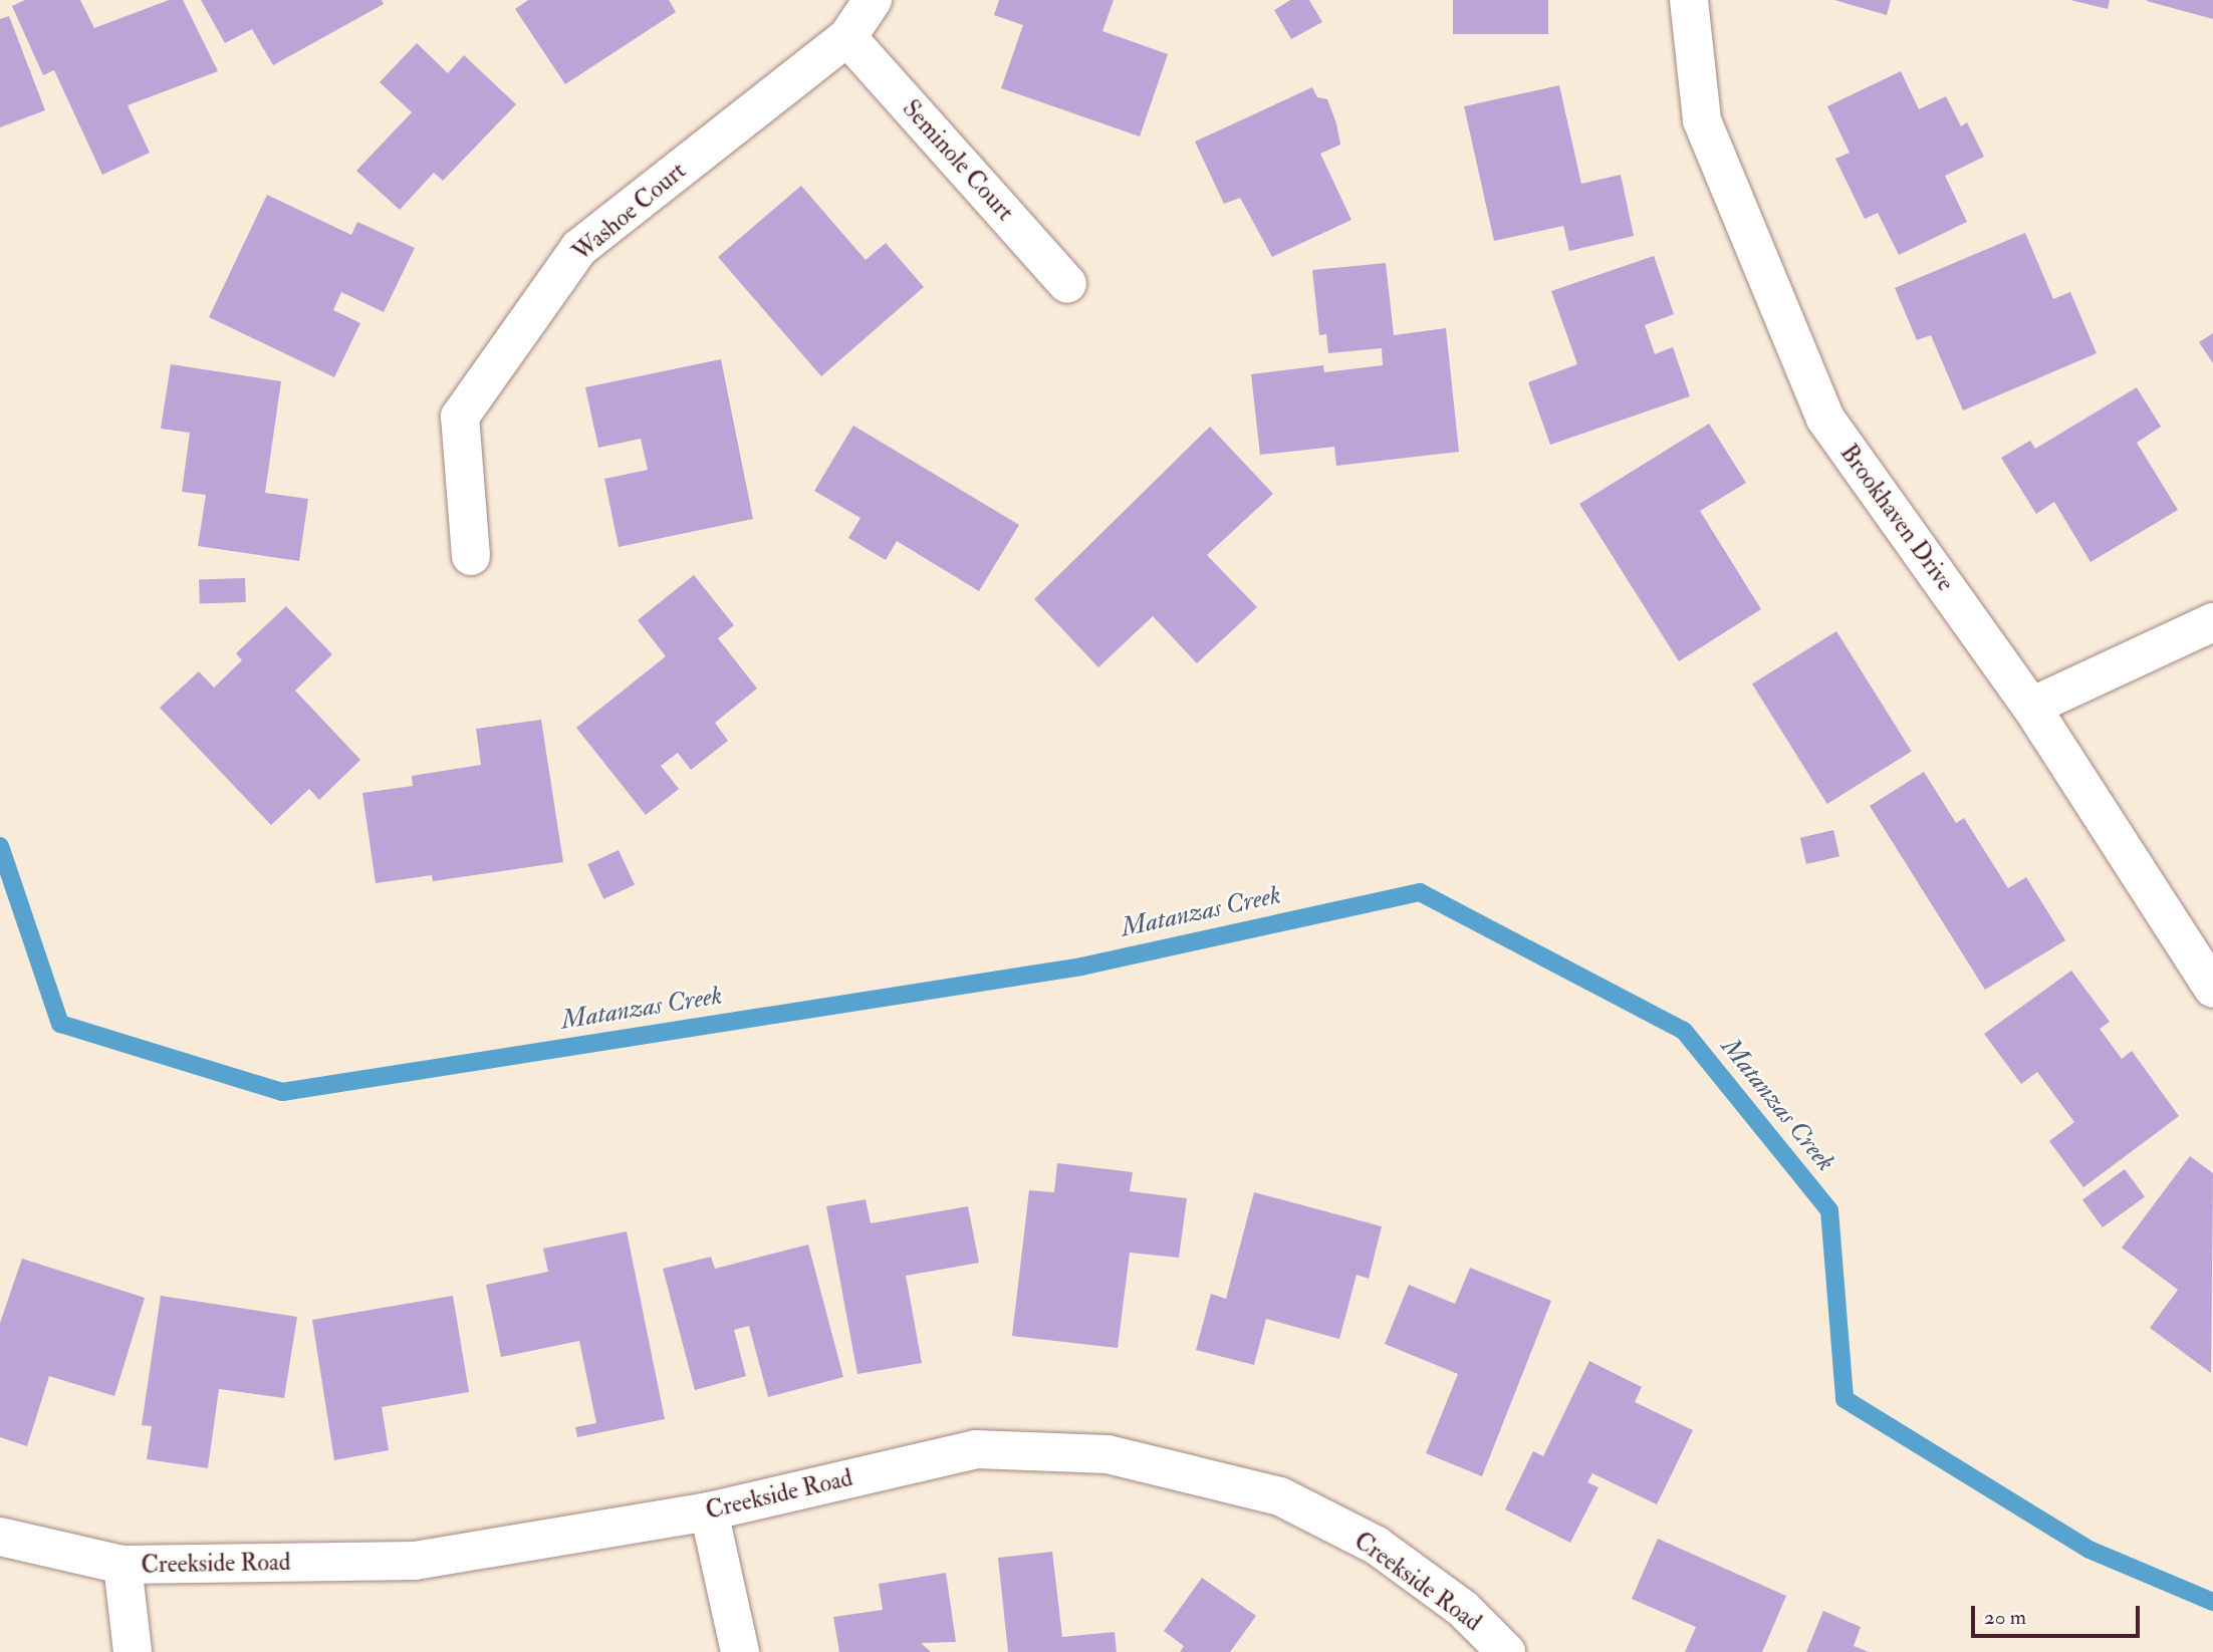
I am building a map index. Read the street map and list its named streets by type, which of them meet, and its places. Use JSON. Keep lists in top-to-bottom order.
{
  "streets": {
    "street": [
      "Seminole Court",
      "Washoe Court",
      "Brookhaven Drive",
      "Creekside Road"
    ]
  },
  "crossings": [
    ["Seminole Court", "Washoe Court"]
  ],
  "water": ["Matanzas Creek"],
  "scale_bar": "20 m"
}
